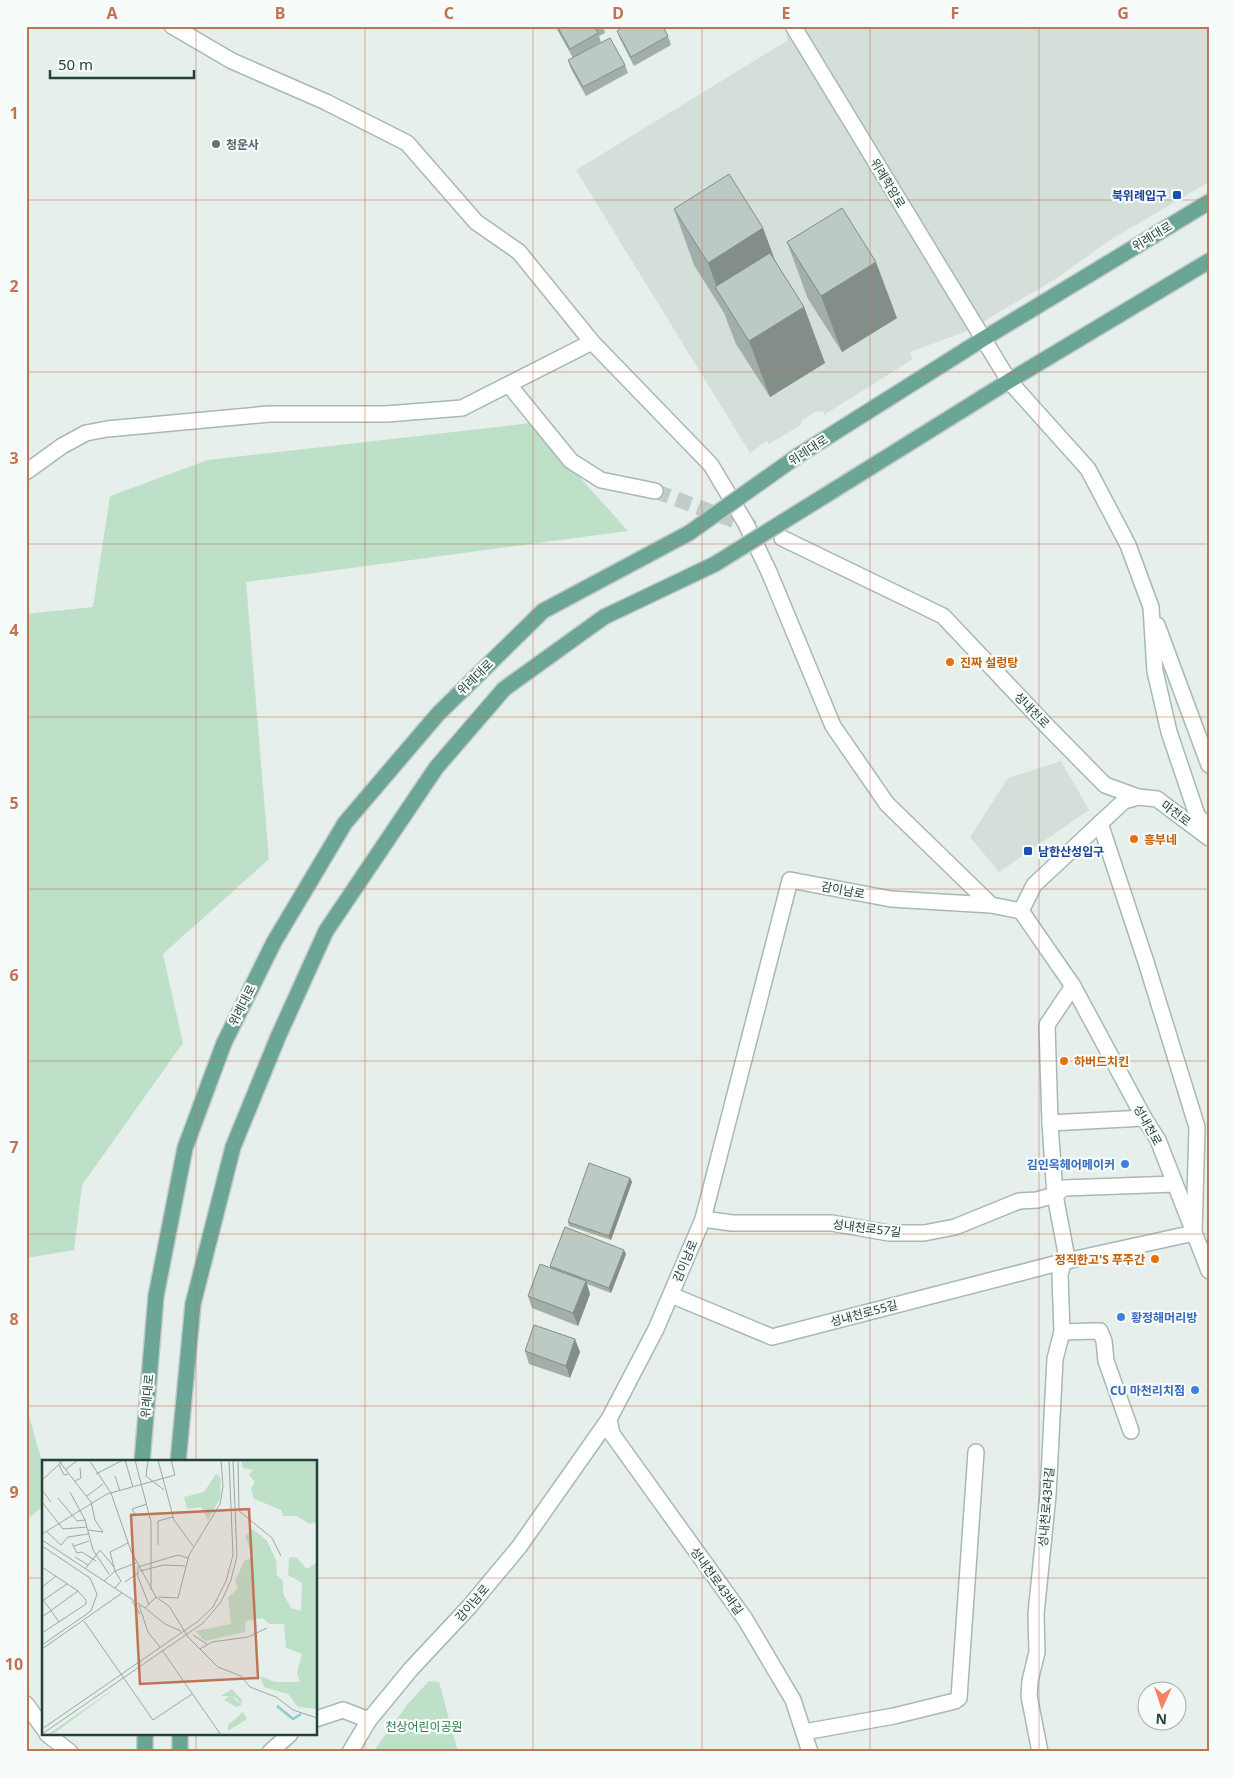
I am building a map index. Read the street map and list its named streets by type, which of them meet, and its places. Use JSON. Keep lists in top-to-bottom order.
{
  "streets": {
    "main road": ["위례대로"],
    "street": [
      "위례학암로",
      "성내천로",
      "마천로",
      "감이남로",
      "성내천로57길",
      "성내천로55길",
      "성내천로43라길",
      "성내천로43바길"
    ]
  },
  "crossings": [
    ["위례학암로", "위례대로"],
    ["성내천로", "마천로"],
    ["성내천로", "성내천로57길"],
    ["성내천로", "성내천로55길"],
    ["감이남로", "성내천로57길"],
    ["감이남로", "성내천로55길"],
    ["감이남로", "성내천로43바길"],
    ["성내천로55길", "성내천로43라길"]
  ],
  "parks": ["천상어린이공원"],
  "places": {
    "other": [
      "청운사",
      "진짜 설렁탕",
      "흥부네",
      "하버드치킨",
      "김인옥헤어메이커",
      "정직한고'S 푸주간",
      "황정해머리방",
      "CU 마천리치점"
    ],
    "transit": ["북위례입구", "남한산성입구"]
  },
  "scale_bar": "50 m",
  "north": "bottom",
  "grid": {
    "columns": [
      "A",
      "B",
      "C",
      "D",
      "E",
      "F",
      "G"
    ],
    "rows": [
      "1",
      "2",
      "3",
      "4",
      "5",
      "6",
      "7",
      "8",
      "9",
      "10"
    ]
  }
}
